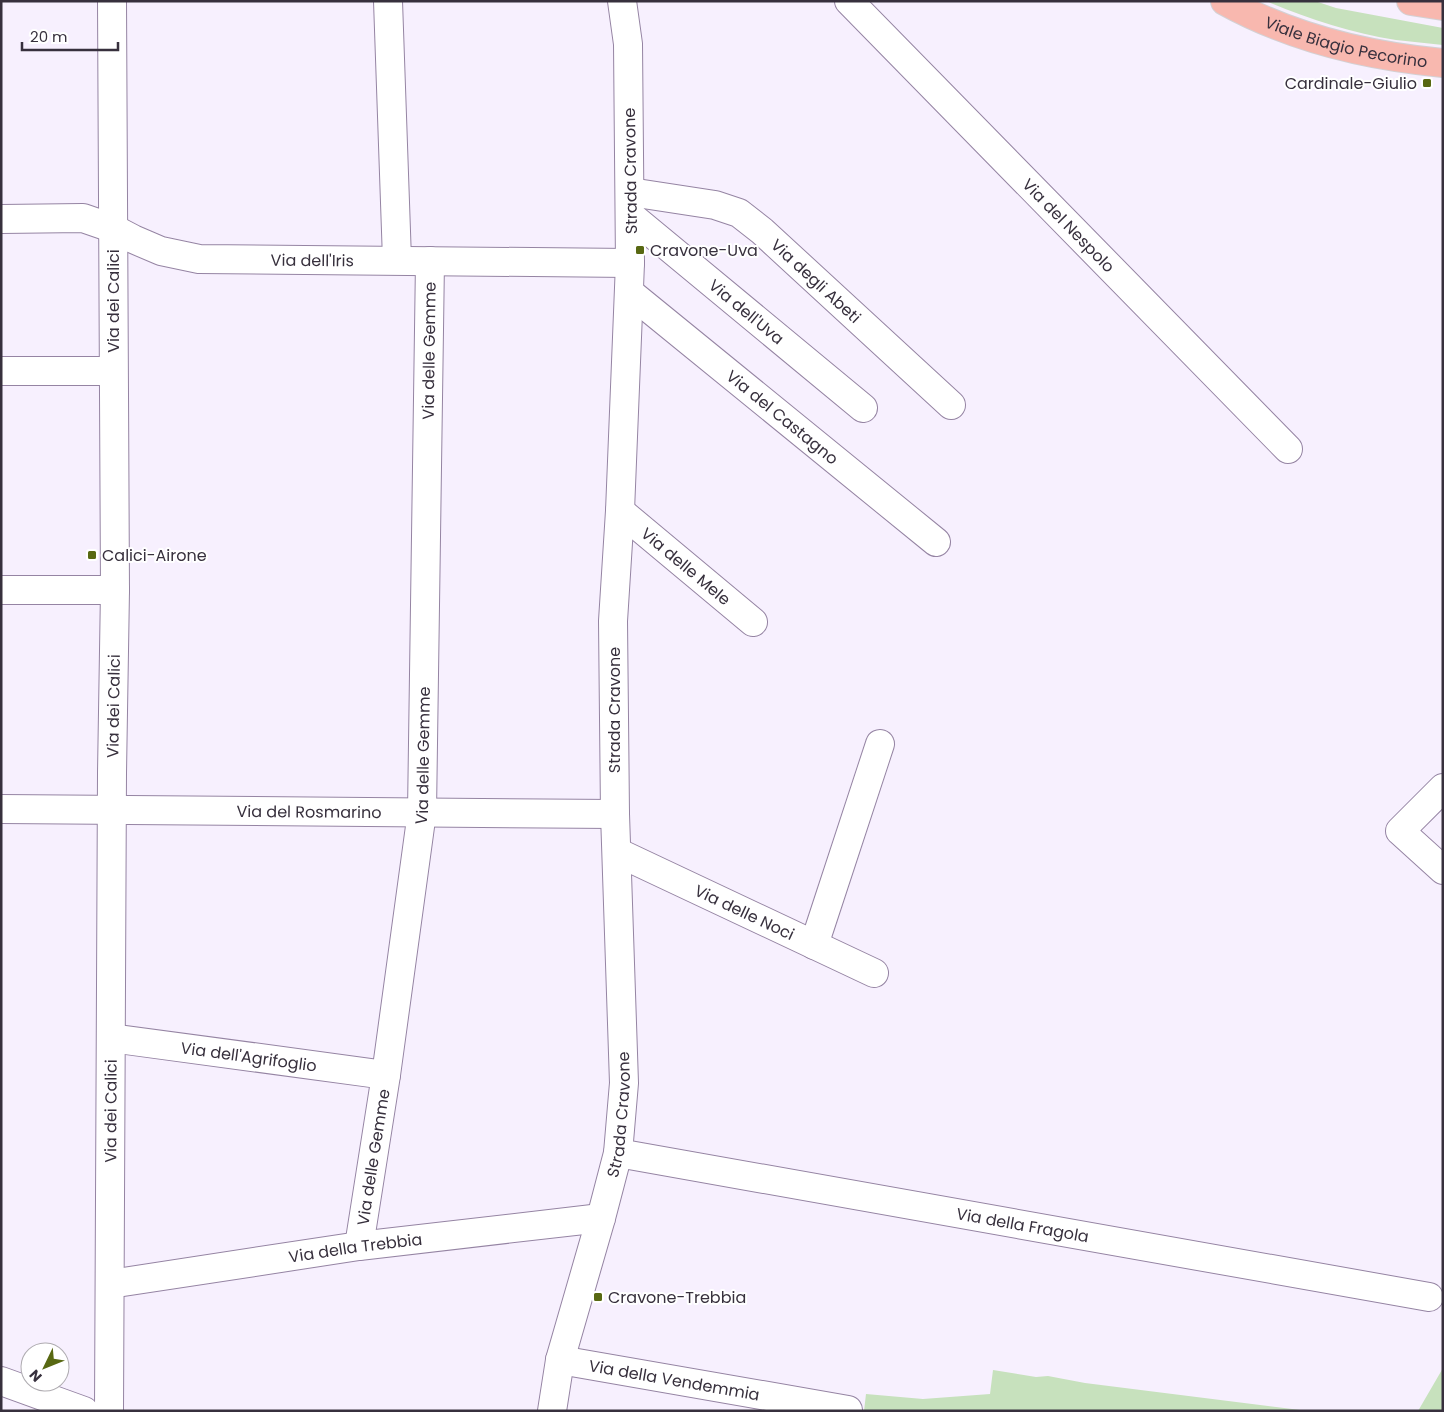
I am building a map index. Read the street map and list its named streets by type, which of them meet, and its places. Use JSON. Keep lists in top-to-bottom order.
{
  "streets": {
    "main road": ["Viale Biagio Pecorino"],
    "street": [
      "Strada Cravone",
      "Via del Nespolo",
      "Via dell'Iris",
      "Via degli Abeti",
      "Via dei Calici",
      "Via dell'Uva",
      "Via delle Gemme",
      "Via del Castagno",
      "Via delle Mele",
      "Via del Rosmarino",
      "Via delle Noci",
      "Via dell'Agrifoglio",
      "Via della Fragola",
      "Via della Trebbia",
      "Via della Vendemmia"
    ]
  },
  "crossings": [
    ["Strada Cravone", "Via dell'Iris"],
    ["Strada Cravone", "Via degli Abeti"],
    ["Strada Cravone", "Via dell'Uva"],
    ["Strada Cravone", "Via del Castagno"],
    ["Strada Cravone", "Via delle Mele"],
    ["Strada Cravone", "Via del Rosmarino"],
    ["Strada Cravone", "Via delle Noci"],
    ["Strada Cravone", "Via della Fragola"],
    ["Strada Cravone", "Via della Trebbia"],
    ["Strada Cravone", "Via della Vendemmia"],
    ["Via dell'Iris", "Via dei Calici"],
    ["Via dell'Iris", "Via delle Gemme"],
    ["Via degli Abeti", "Via dell'Uva"],
    ["Via dei Calici", "Via del Rosmarino"],
    ["Via dei Calici", "Via dell'Agrifoglio"],
    ["Via dei Calici", "Via della Trebbia"],
    ["Via delle Gemme", "Via del Rosmarino"],
    ["Via delle Gemme", "Via dell'Agrifoglio"],
    ["Via delle Gemme", "Via della Trebbia"]
  ],
  "places": {
    "transit": [
      "Cardinale-Giulio",
      "Cravone-Uva",
      "Calici-Airone",
      "Cravone-Trebbia"
    ]
  },
  "scale_bar": "20 m",
  "north": "bottom left"
}
